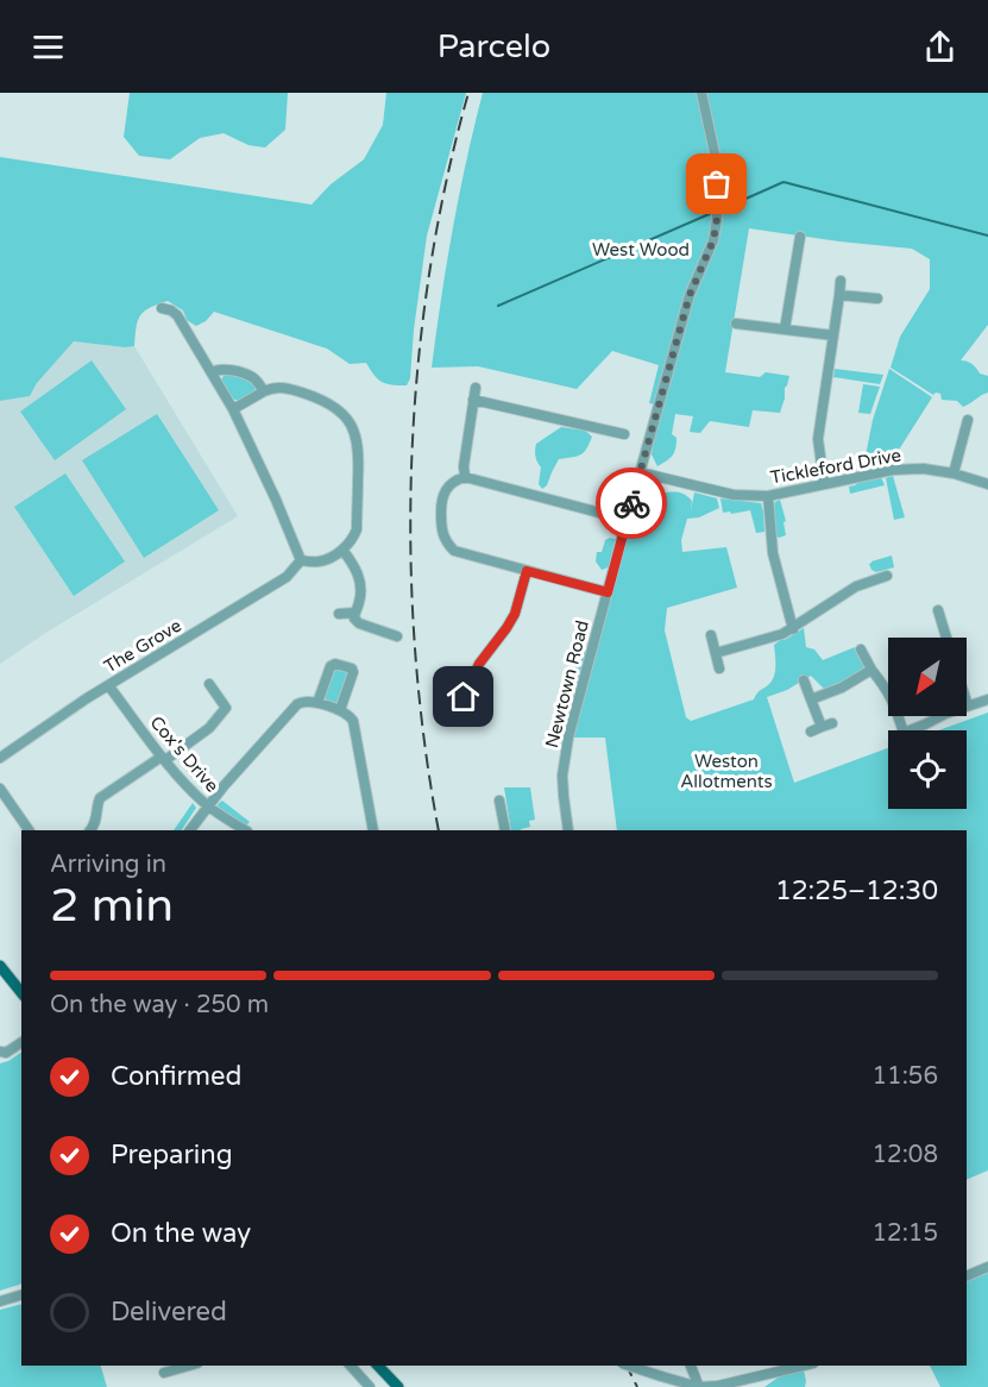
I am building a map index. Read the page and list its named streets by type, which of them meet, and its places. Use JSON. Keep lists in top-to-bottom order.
{
  "streets": {
    "street": [
      "Tickleford Drive",
      "The Grove",
      "Newtown Road",
      "Cox's Drive"
    ]
  },
  "crossings": [
    ["Tickleford Drive", "Newtown Road"],
    ["The Grove", "Cox's Drive"]
  ],
  "parks": ["West Wood", "Weston Allotments"],
  "north": "bottom left",
  "page": {
    "header": "Parcelo",
    "heading": ["2 min", "Arriving in", "12:25–12:30"],
    "bar": "On the way · 250 m",
    "list": [
      ["Confirmed", "11:56"],
      ["Preparing", "12:08"],
      ["On the way", "12:15"],
      "Delivered"
    ]
  }
}
